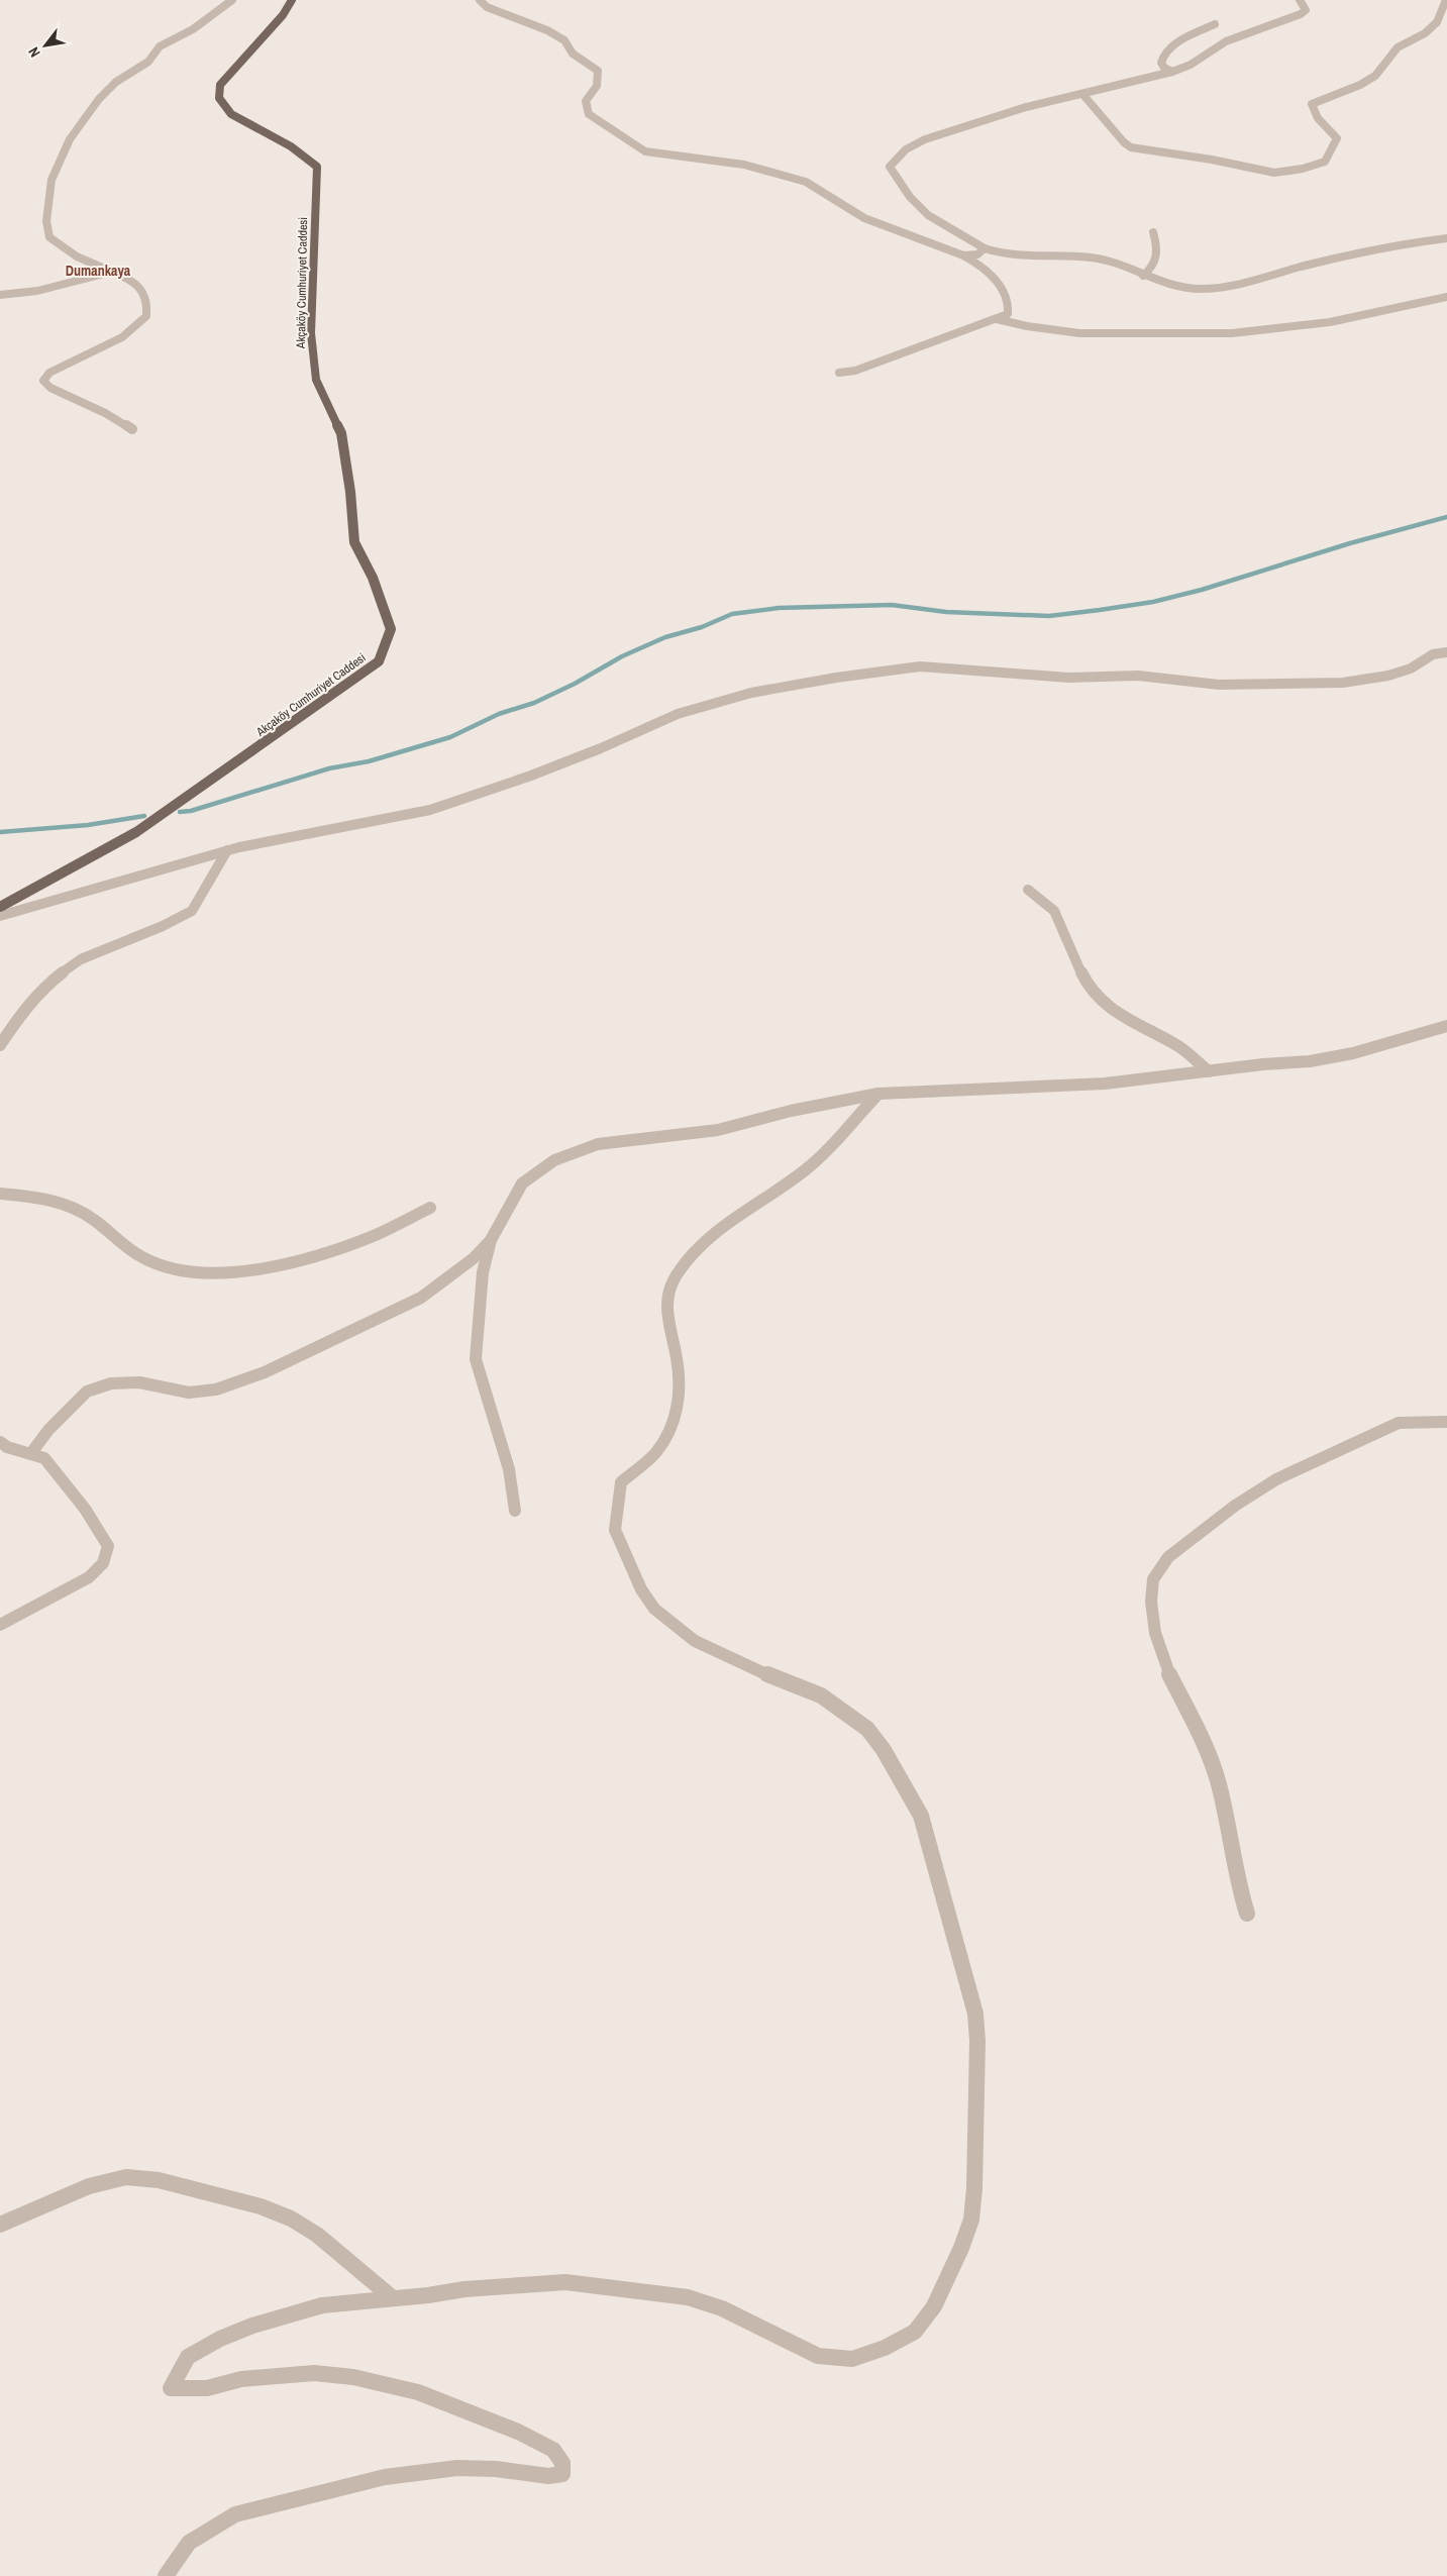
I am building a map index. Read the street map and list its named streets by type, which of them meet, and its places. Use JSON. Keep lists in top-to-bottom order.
{
  "streets": {
    "main road": ["Akçaköy Cumhuriyet Caddesi"]
  },
  "districts": ["Dumankaya"],
  "north": "bottom left"
}
